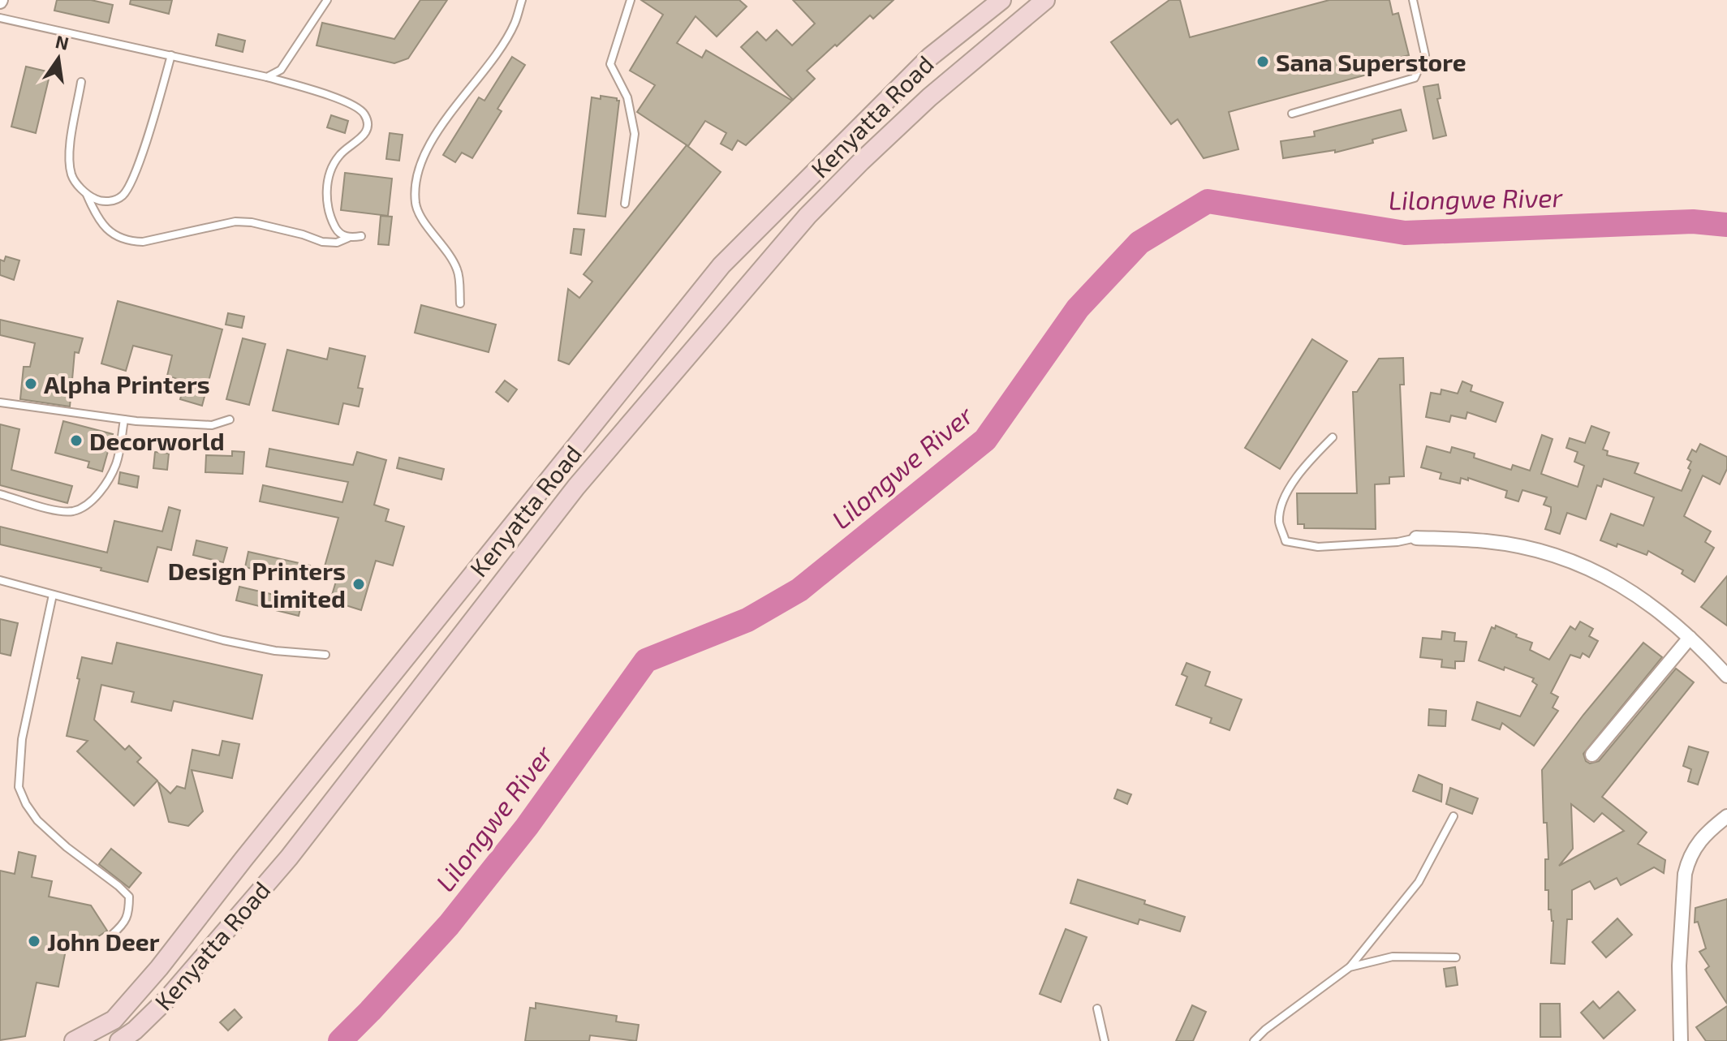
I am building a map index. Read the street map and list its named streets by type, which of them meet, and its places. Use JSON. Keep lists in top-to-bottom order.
{
  "streets": {
    "main road": ["Kenyatta Road"]
  },
  "water": ["Lilongwe River"],
  "places": [
    "Sana Superstore",
    "Alpha Printers",
    "Decorworld",
    "Design Printers Limited",
    "John Deer"
  ],
  "north": "top"
}
